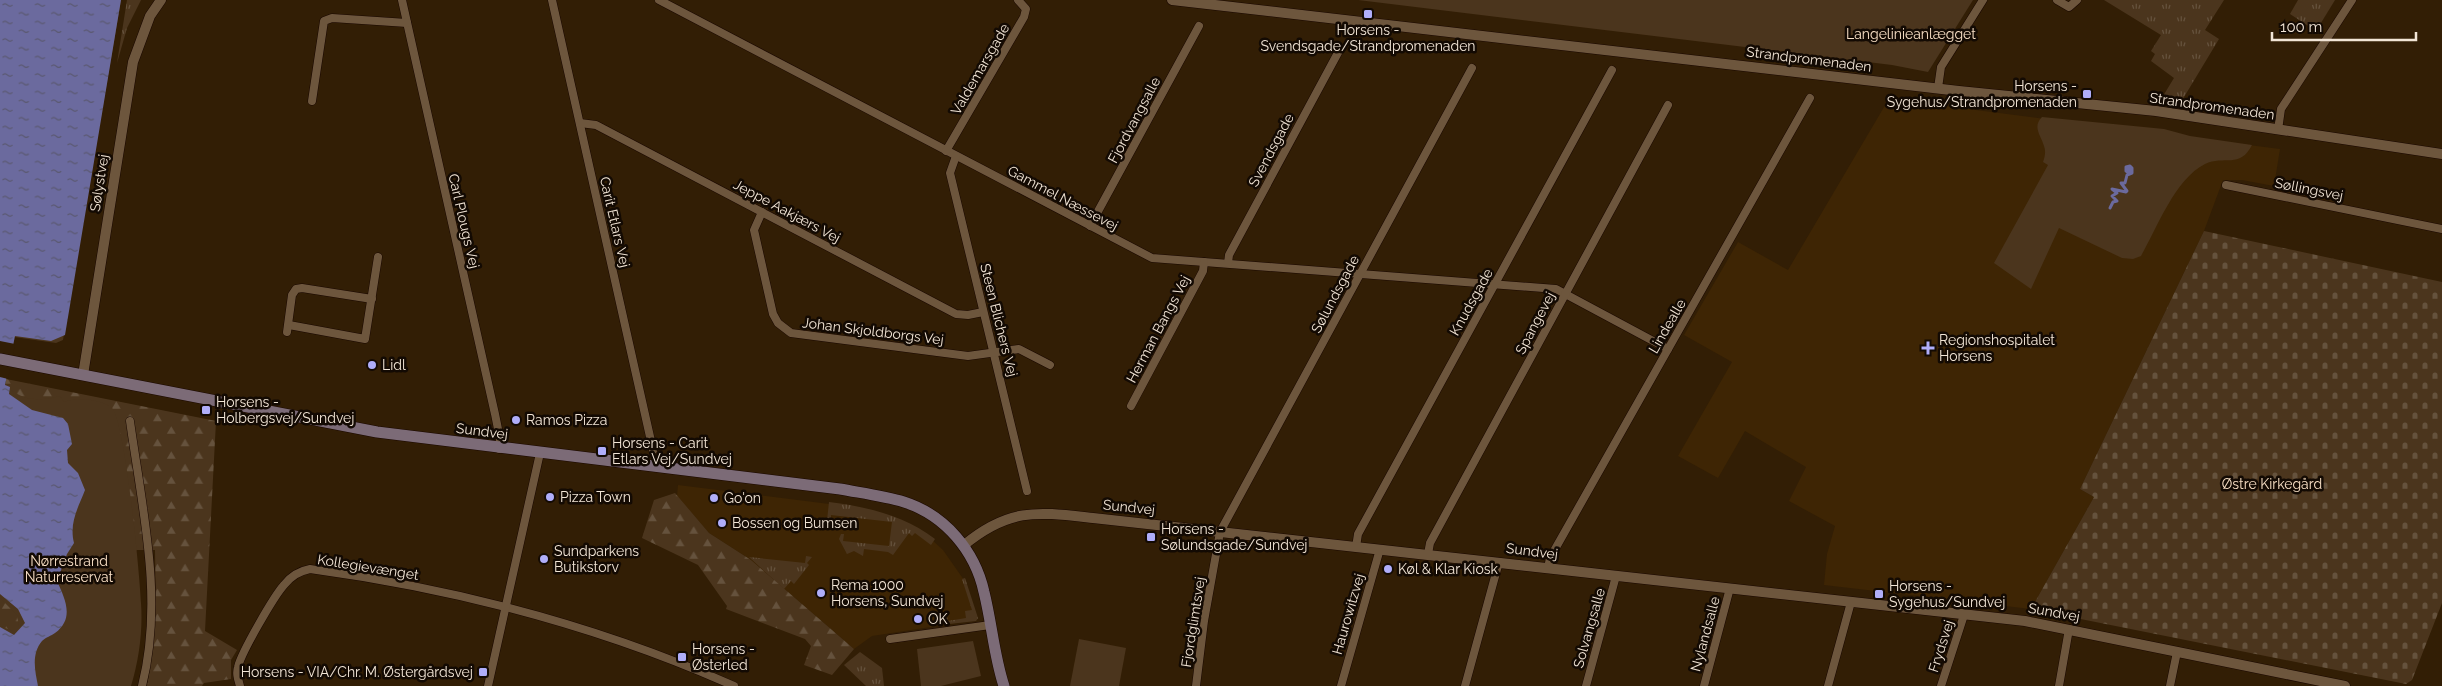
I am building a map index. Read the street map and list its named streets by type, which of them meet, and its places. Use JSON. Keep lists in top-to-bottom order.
{
  "streets": {
    "main road": ["Sundvej"],
    "street": [
      "Strandpromenaden",
      "Valdemarsgade",
      "Fjordvangsalle",
      "Svendsgade",
      "Sølystvej",
      "Søllingsvej",
      "Gammel Næssevej",
      "Jeppe Aakjærs Vej",
      "Carl Plougs Vej",
      "Carit Etlars Vej",
      "Sølundsgade",
      "Knudsgade",
      "Steen Blichers Vej",
      "Spangevej",
      "Lindealle",
      "Herman Bangs Vej",
      "Johan Skjoldborgs Vej",
      "Kollegievænget",
      "Haurowitzvej",
      "Fjordglimtsvej",
      "Solvangsalle",
      "Nylandsalle",
      "Frydsvej"
    ]
  },
  "crossings": [
    ["Valdemarsgade", "Gammel Næssevej"],
    ["Fjordvangsalle", "Gammel Næssevej"],
    ["Svendsgade", "Gammel Næssevej"],
    ["Sølystvej", "Sundvej"],
    ["Gammel Næssevej", "Sølundsgade"],
    ["Gammel Næssevej", "Knudsgade"],
    ["Gammel Næssevej", "Steen Blichers Vej"],
    ["Gammel Næssevej", "Spangevej"],
    ["Gammel Næssevej", "Herman Bangs Vej"],
    ["Jeppe Aakjærs Vej", "Carit Etlars Vej"],
    ["Jeppe Aakjærs Vej", "Steen Blichers Vej"],
    ["Jeppe Aakjærs Vej", "Johan Skjoldborgs Vej"],
    ["Carl Plougs Vej", "Sundvej"],
    ["Sølundsgade", "Sundvej"],
    ["Sølundsgade", "Fjordglimtsvej"],
    ["Knudsgade", "Sundvej"],
    ["Steen Blichers Vej", "Johan Skjoldborgs Vej"],
    ["Spangevej", "Sundvej"],
    ["Lindealle", "Sundvej"],
    ["Sundvej", "Haurowitzvej"],
    ["Sundvej", "Fjordglimtsvej"],
    ["Sundvej", "Solvangsalle"],
    ["Sundvej", "Nylandsalle"],
    ["Sundvej", "Frydsvej"]
  ],
  "parks": ["Langelinieanlægget", "Østre Kirkegård", "Nørrestrand Naturreservat"],
  "places": {
    "transit": [
      "Horsens - Svendsgade/Strandpromenaden",
      "Horsens - Sygehus/Strandpromenaden",
      "Horsens - Holbergsvej/Sundvej",
      "Horsens - Carit Etlars Vej/Sundvej",
      "Horsens - Sølundsgade/Sundvej",
      "Horsens - Sygehus/Sundvej",
      "Horsens - Østerled",
      "Horsens - VIA/Chr. M. Østergårdsvej"
    ],
    "health": ["Regionshospitalet Horsens"],
    "other": [
      "Lidl",
      "Ramos Pizza",
      "Pizza Town",
      "Go'on",
      "Bossen og Bumsen",
      "Sundparkens Butikstorv",
      "Køl & Klar Kiosk",
      "Rema 1000 Horsens, Sundvej",
      "OK"
    ]
  },
  "scale_bar": "100 m"
}
